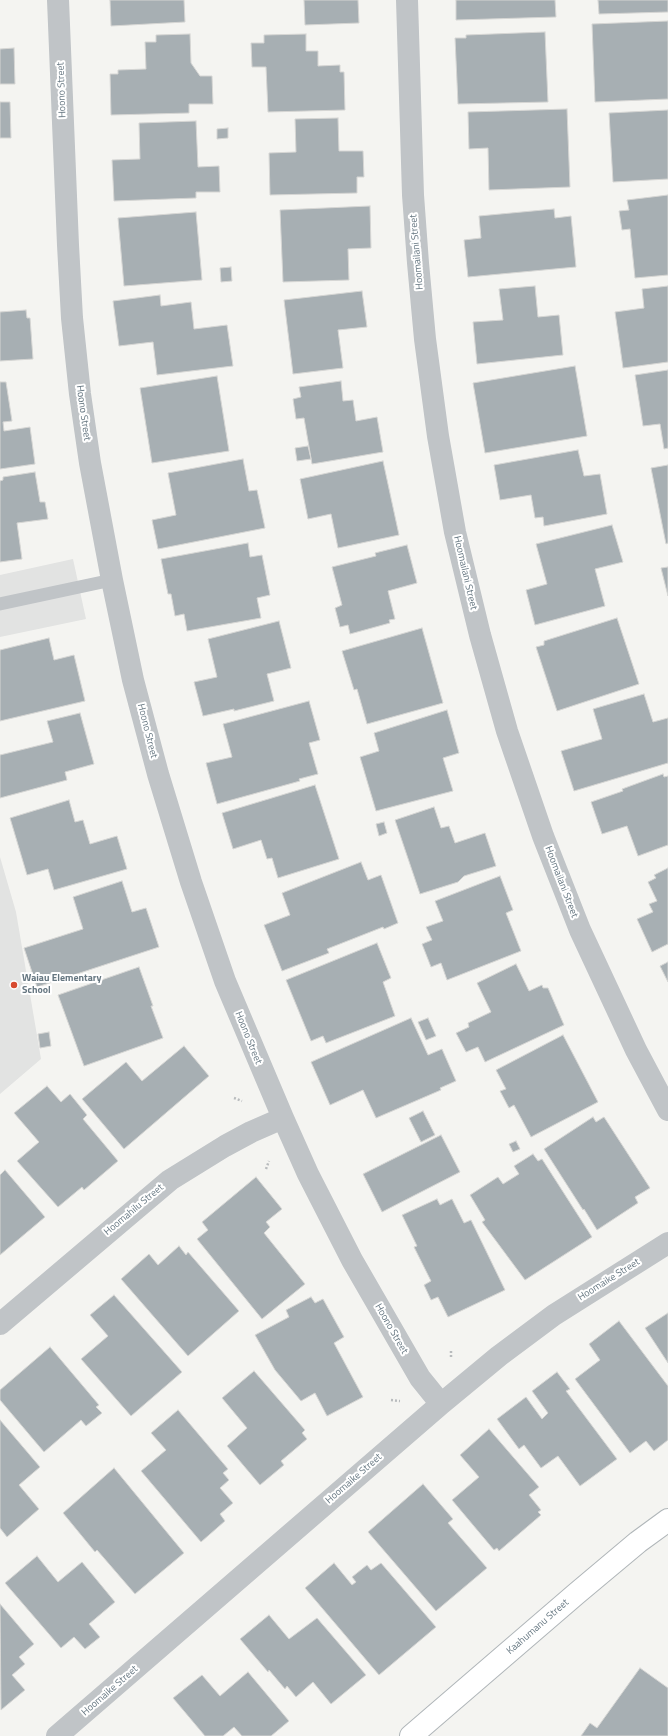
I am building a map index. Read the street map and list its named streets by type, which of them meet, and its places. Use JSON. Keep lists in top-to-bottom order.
{
  "streets": {
    "street": [
      "Hoono Street",
      "Hoomailani Street",
      "Hoomahilu Street",
      "Hoomaike Street",
      "Kaahumanu Street"
    ]
  },
  "crossings": [
    ["Hoono Street", "Hoomahilu Street"],
    ["Hoono Street", "Hoomaike Street"]
  ],
  "places": ["Waiau Elementary School"]
}
